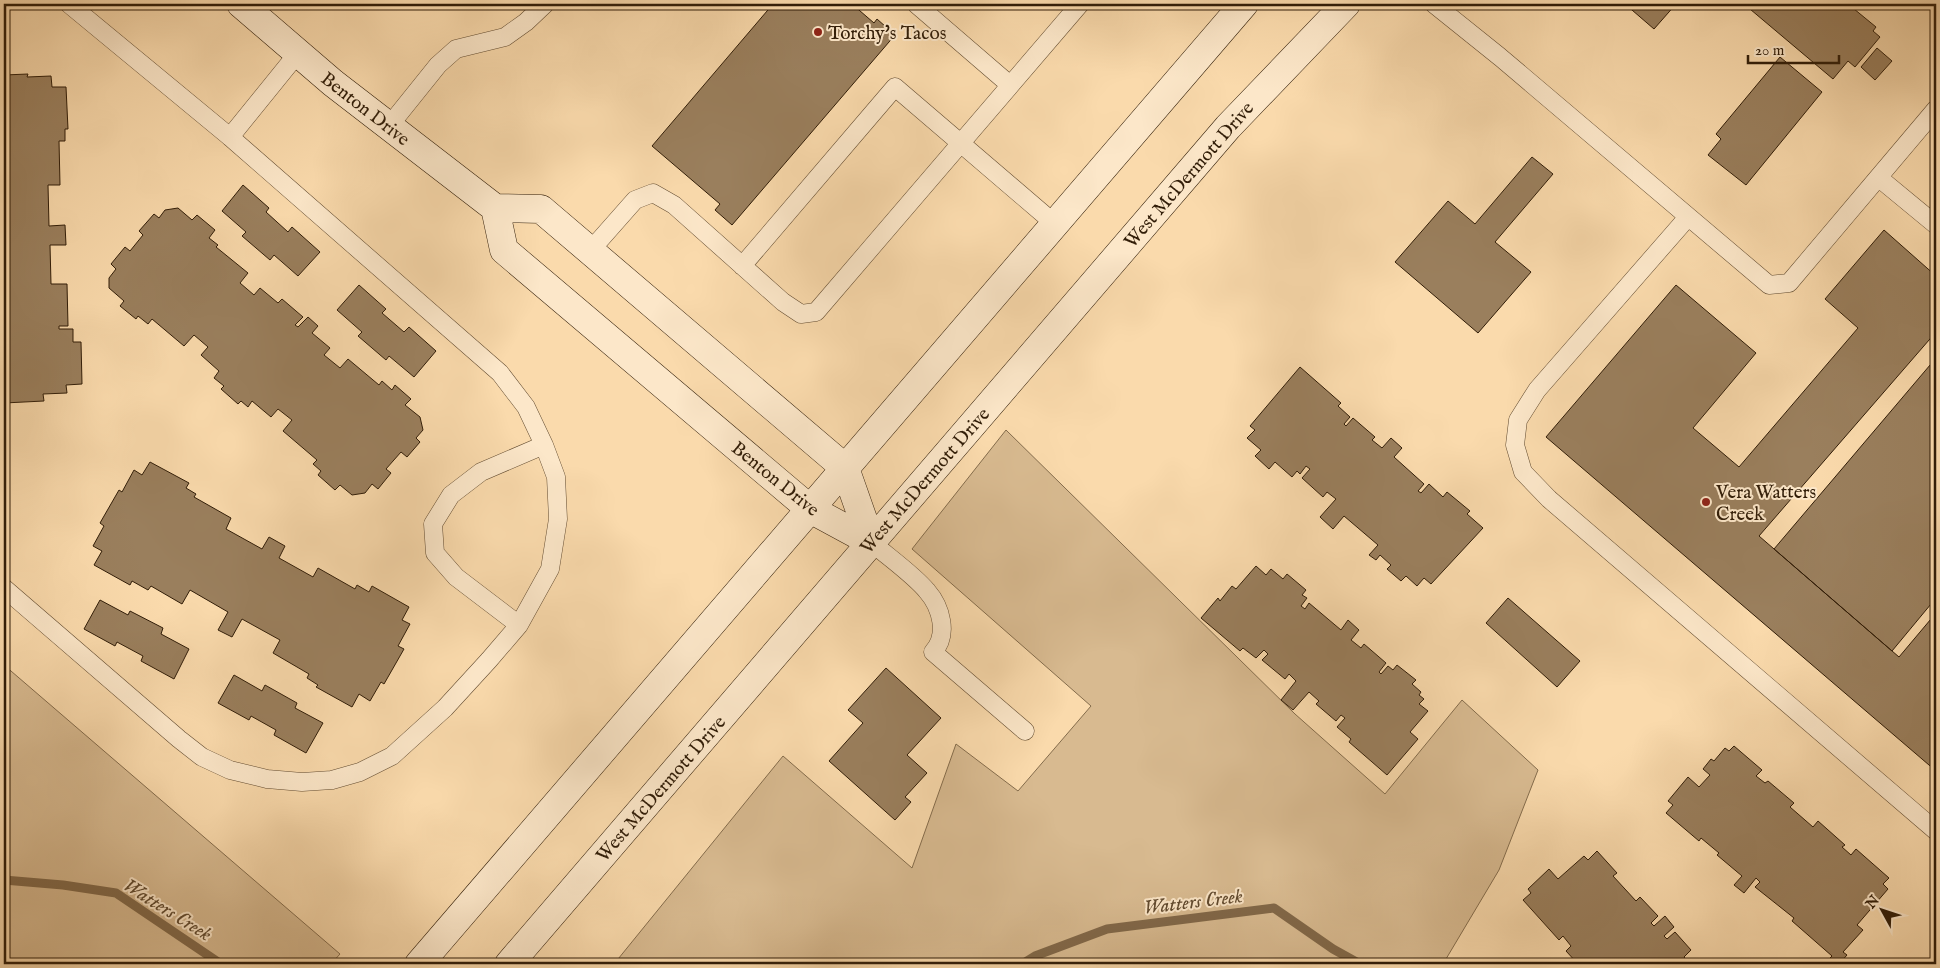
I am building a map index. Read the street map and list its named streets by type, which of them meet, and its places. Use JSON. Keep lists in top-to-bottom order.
{
  "streets": {
    "main road": ["Benton Drive", "West McDermott Drive"]
  },
  "crossings": [
    ["Benton Drive", "West McDermott Drive"]
  ],
  "water": ["Watters Creek"],
  "places": ["Torchy's Tacos", "Vera Watters Creek"],
  "scale_bar": "20 m",
  "north": "top left"
}
